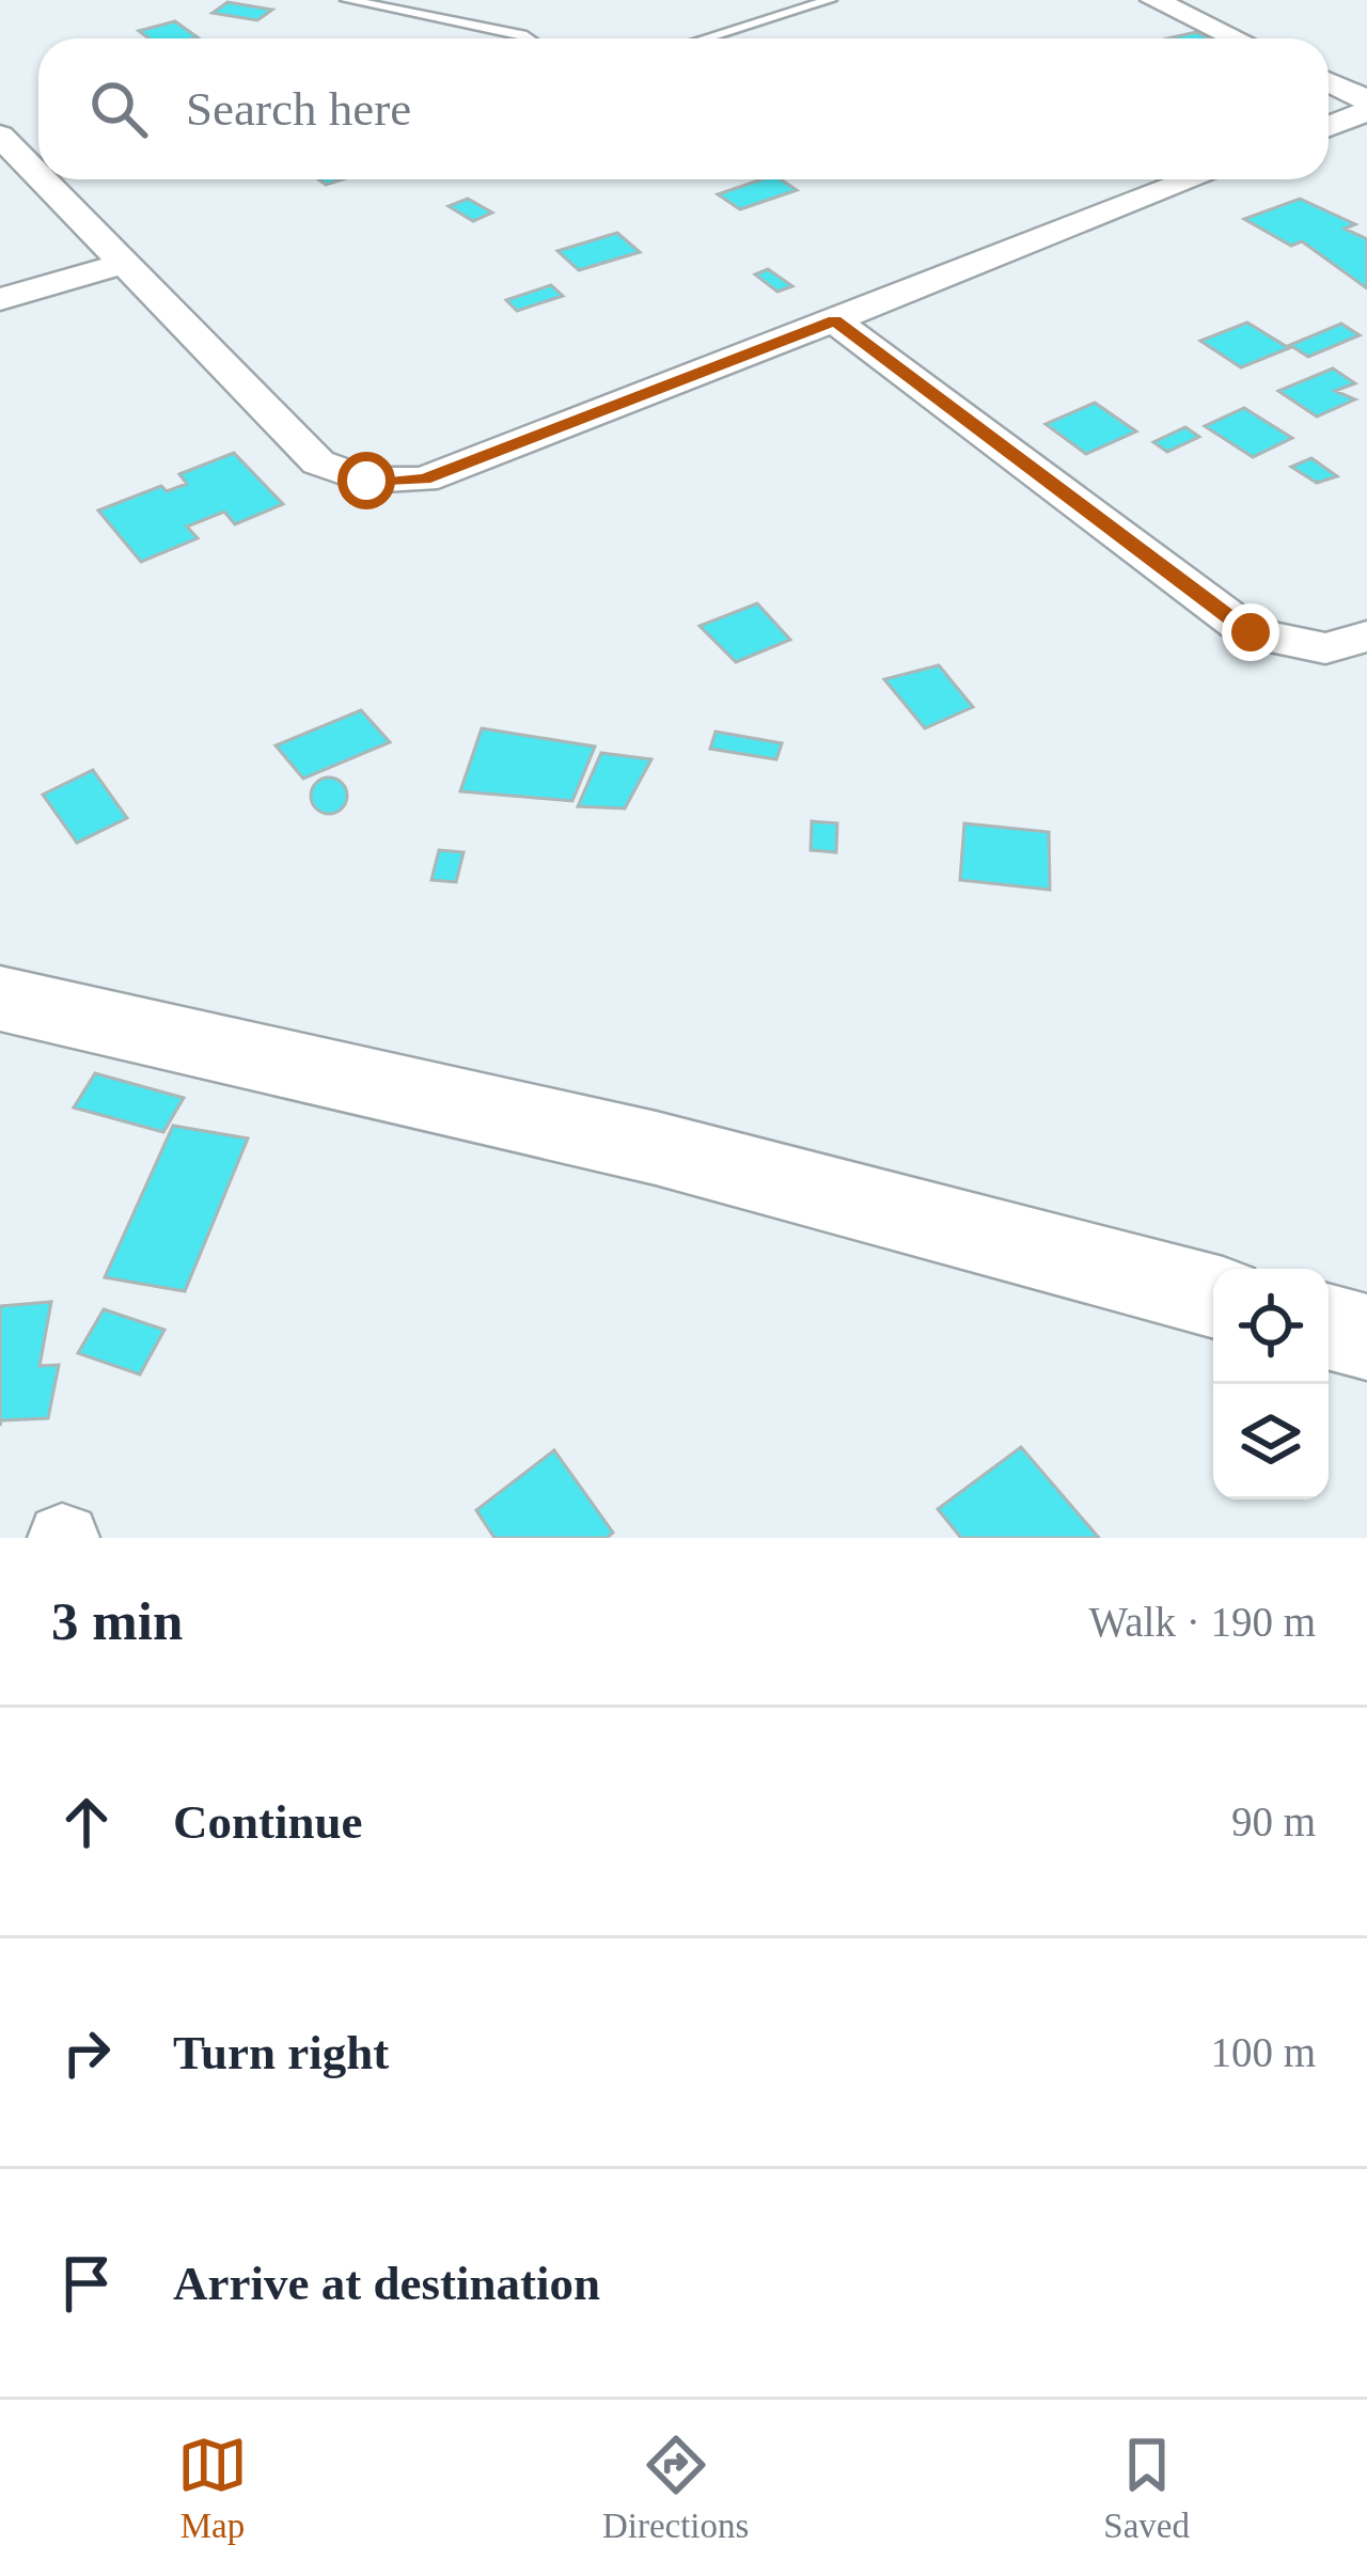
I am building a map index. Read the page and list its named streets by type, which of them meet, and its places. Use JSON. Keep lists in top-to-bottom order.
{
  "page": {
    "search": "Search here",
    "heading": ["3 min", "Walk · 190 m"],
    "list": [
      ["Continue", "90 m"],
      ["Turn right", "100 m"],
      "Arrive at destination"
    ],
    "nav": ["Map", "Directions", "Saved"]
  }
}
